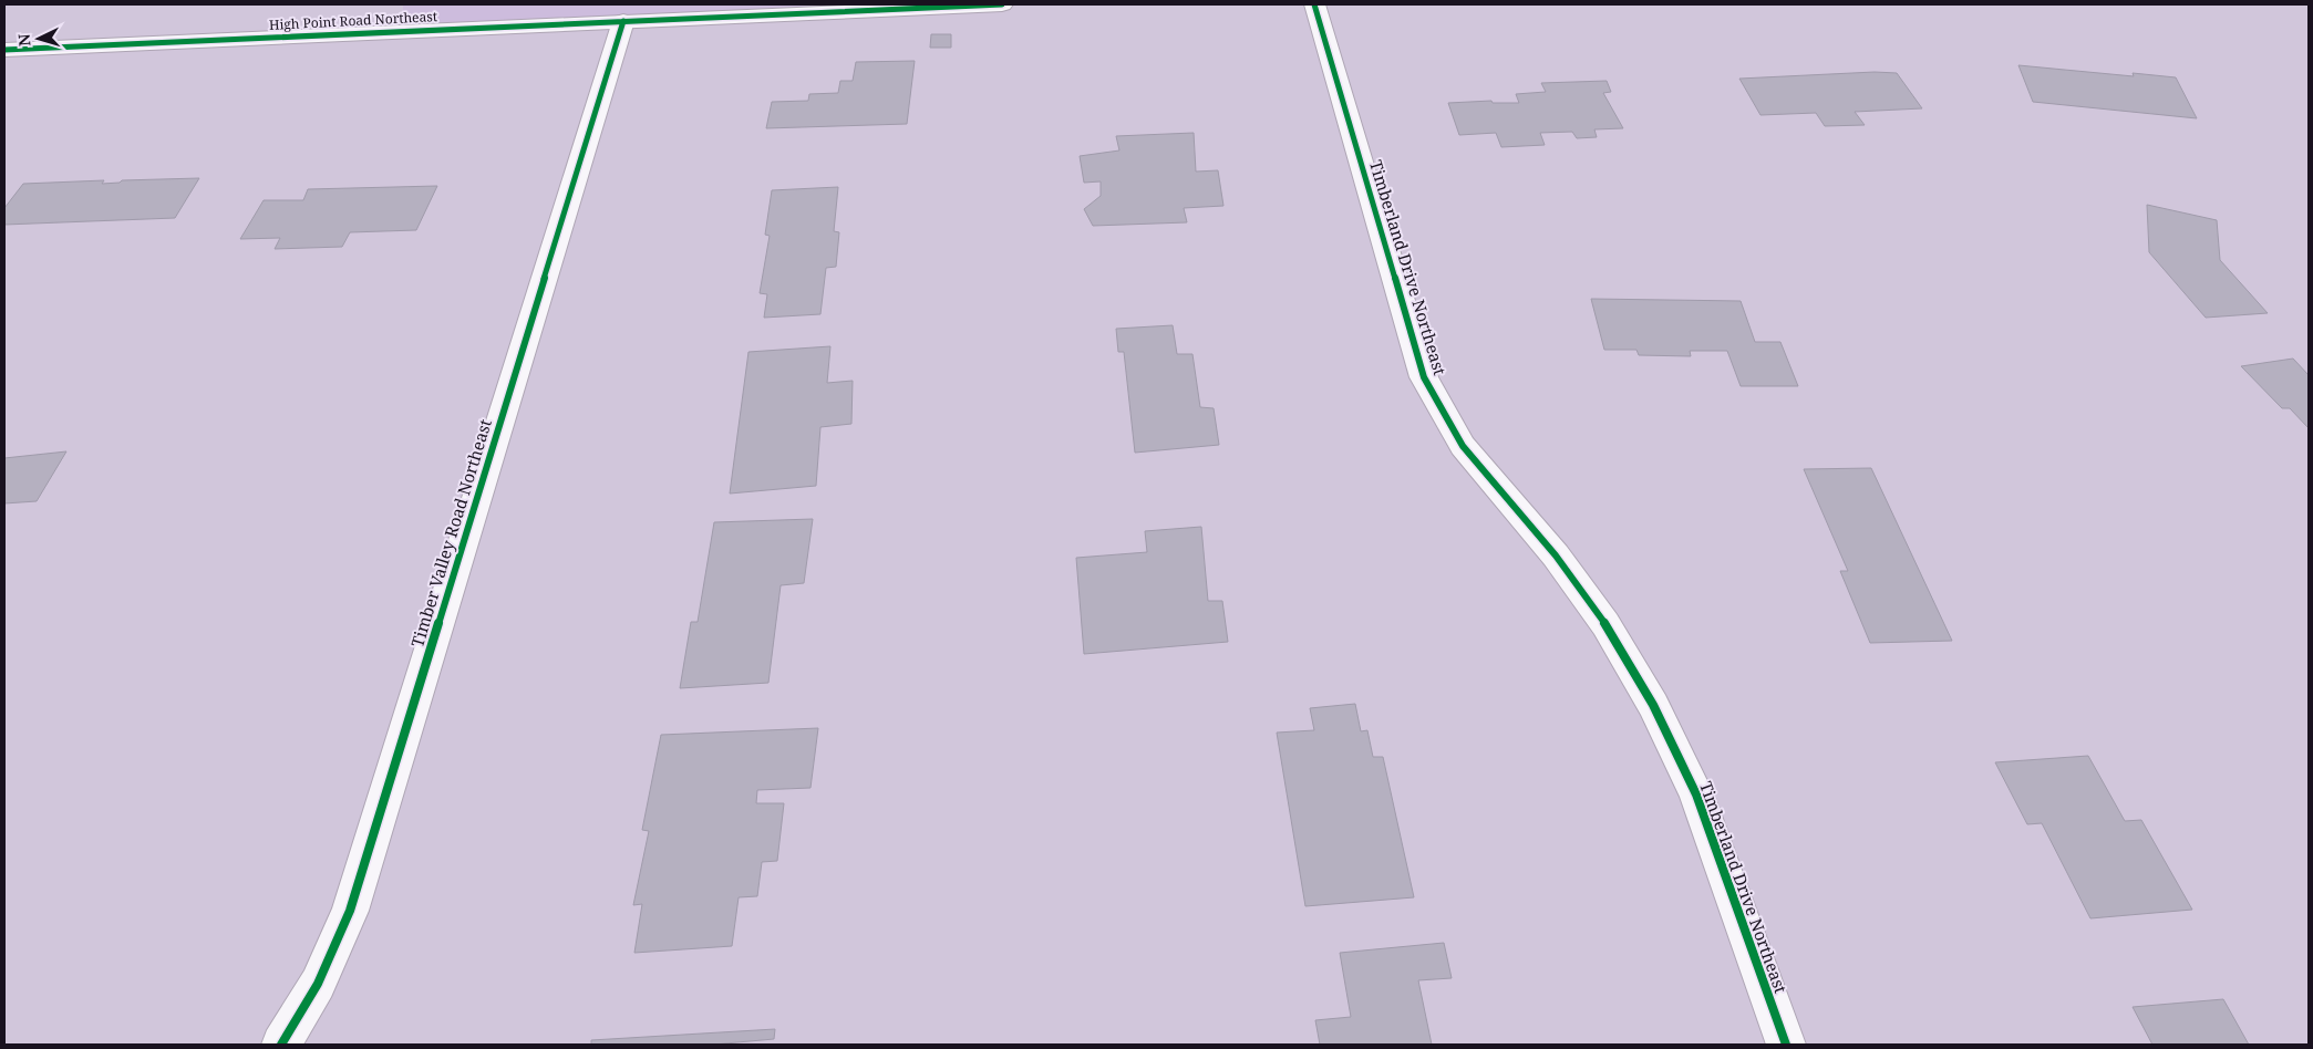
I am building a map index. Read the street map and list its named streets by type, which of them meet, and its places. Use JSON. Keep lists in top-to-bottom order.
{
  "streets": {
    "street": ["High Point Road Northeast", "Timberland Drive Northeast", "Timber Valley Road Northeast"]
  },
  "crossings": [
    ["High Point Road Northeast", "Timber Valley Road Northeast"]
  ],
  "north": "left"
}
